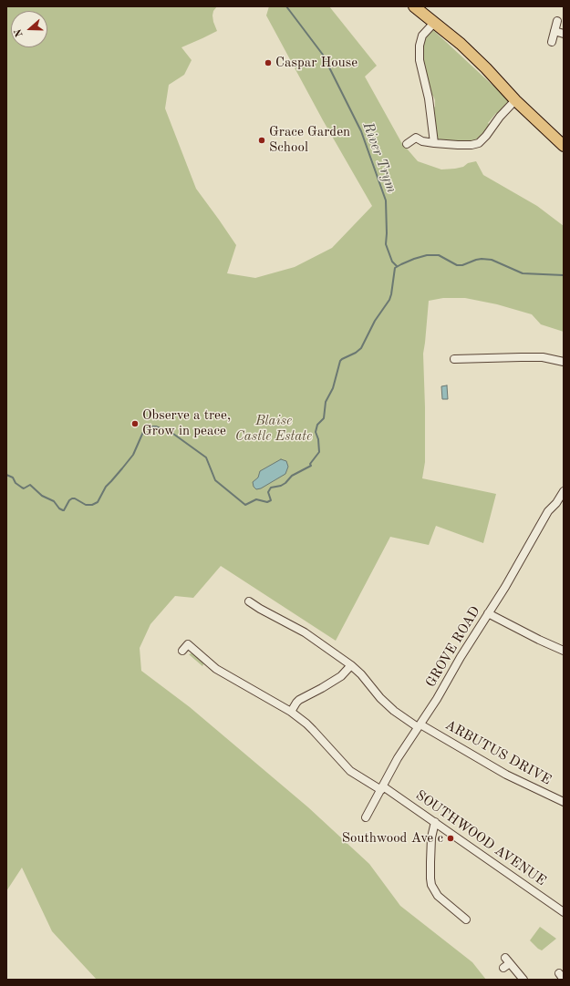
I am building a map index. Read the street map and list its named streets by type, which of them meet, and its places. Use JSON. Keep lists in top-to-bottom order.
{
  "streets": {
    "street": ["GROVE ROAD", "ARBUTUS DRIVE", "SOUTHWOOD AVENUE"]
  },
  "crossings": [
    ["GROVE ROAD", "ARBUTUS DRIVE"],
    ["GROVE ROAD", "SOUTHWOOD AVENUE"]
  ],
  "water": ["River Trym"],
  "parks": ["Blaise Castle Estate"],
  "places": [
    "Caspar House",
    "Grace Garden School",
    "Observe a tree, Grow in peace",
    "Southwood Ave c"
  ],
  "north": "left"
}
